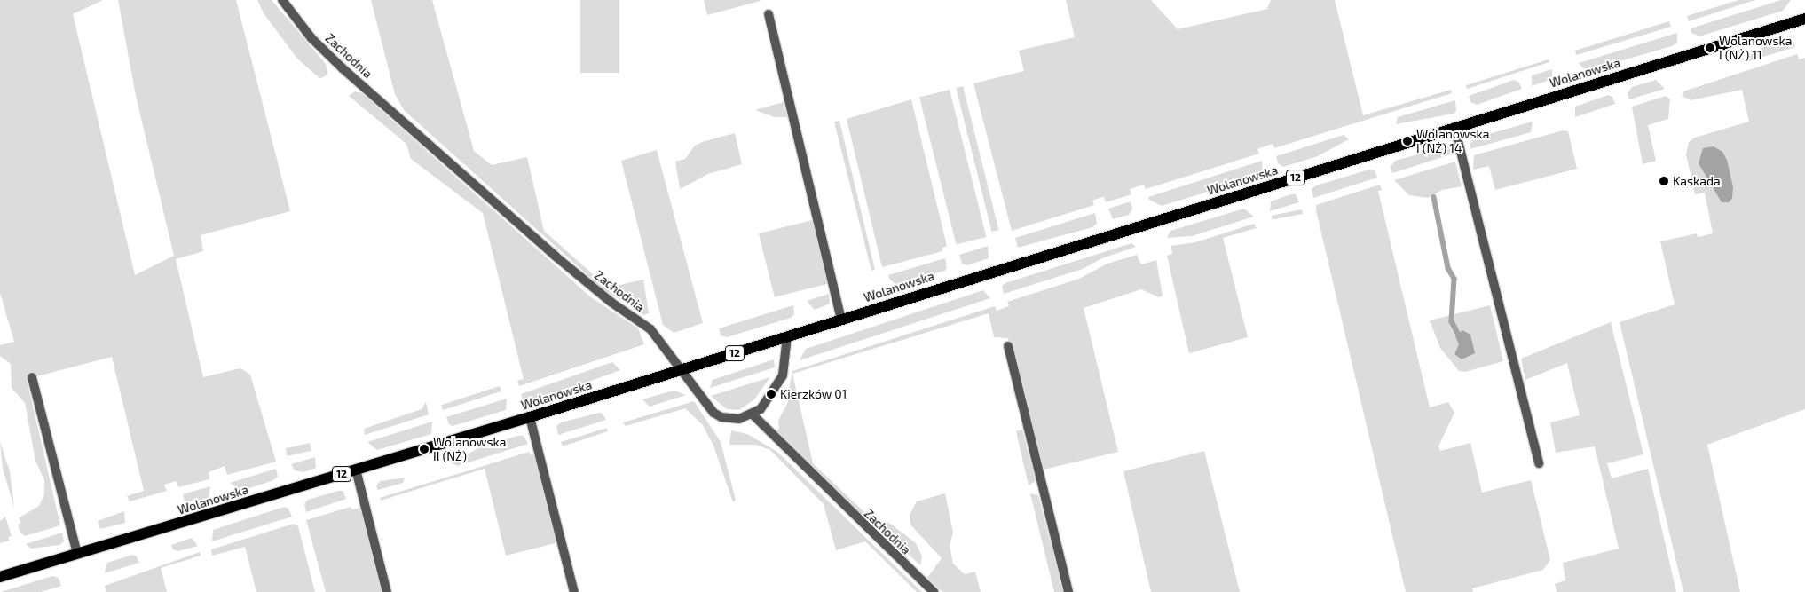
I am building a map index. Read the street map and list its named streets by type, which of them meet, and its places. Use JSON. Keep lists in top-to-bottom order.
{
  "streets": {
    "main road": ["Wolanowska", "12"],
    "street": ["Zachodnia"]
  },
  "crossings": [
    ["Zachodnia", "Wolanowska"]
  ],
  "places": [
    "Wolanowska I (NŻ) 11",
    "Wolanowska I (NŻ) 14",
    "Kaskada",
    "Kierzków 01",
    "Wolanowska II (NŻ)"
  ]
}
